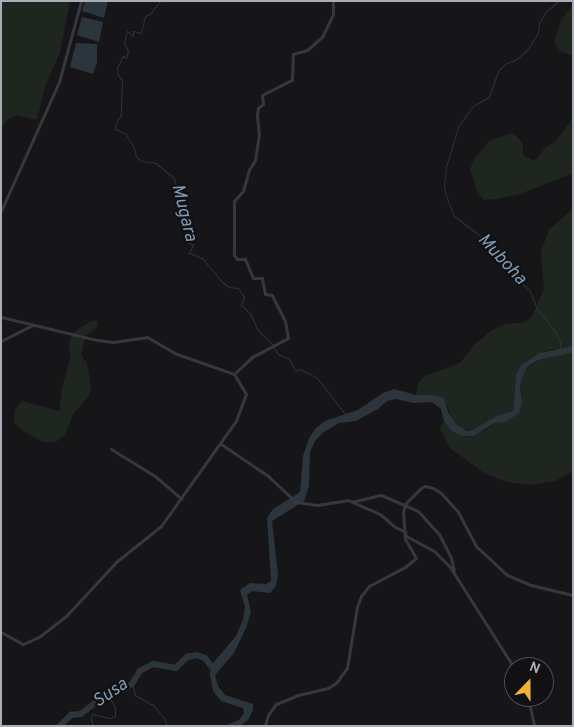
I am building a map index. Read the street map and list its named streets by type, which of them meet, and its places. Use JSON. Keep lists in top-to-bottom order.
{
  "water": ["Mugara", "Muboha", "Susa"],
  "north": "top"
}
